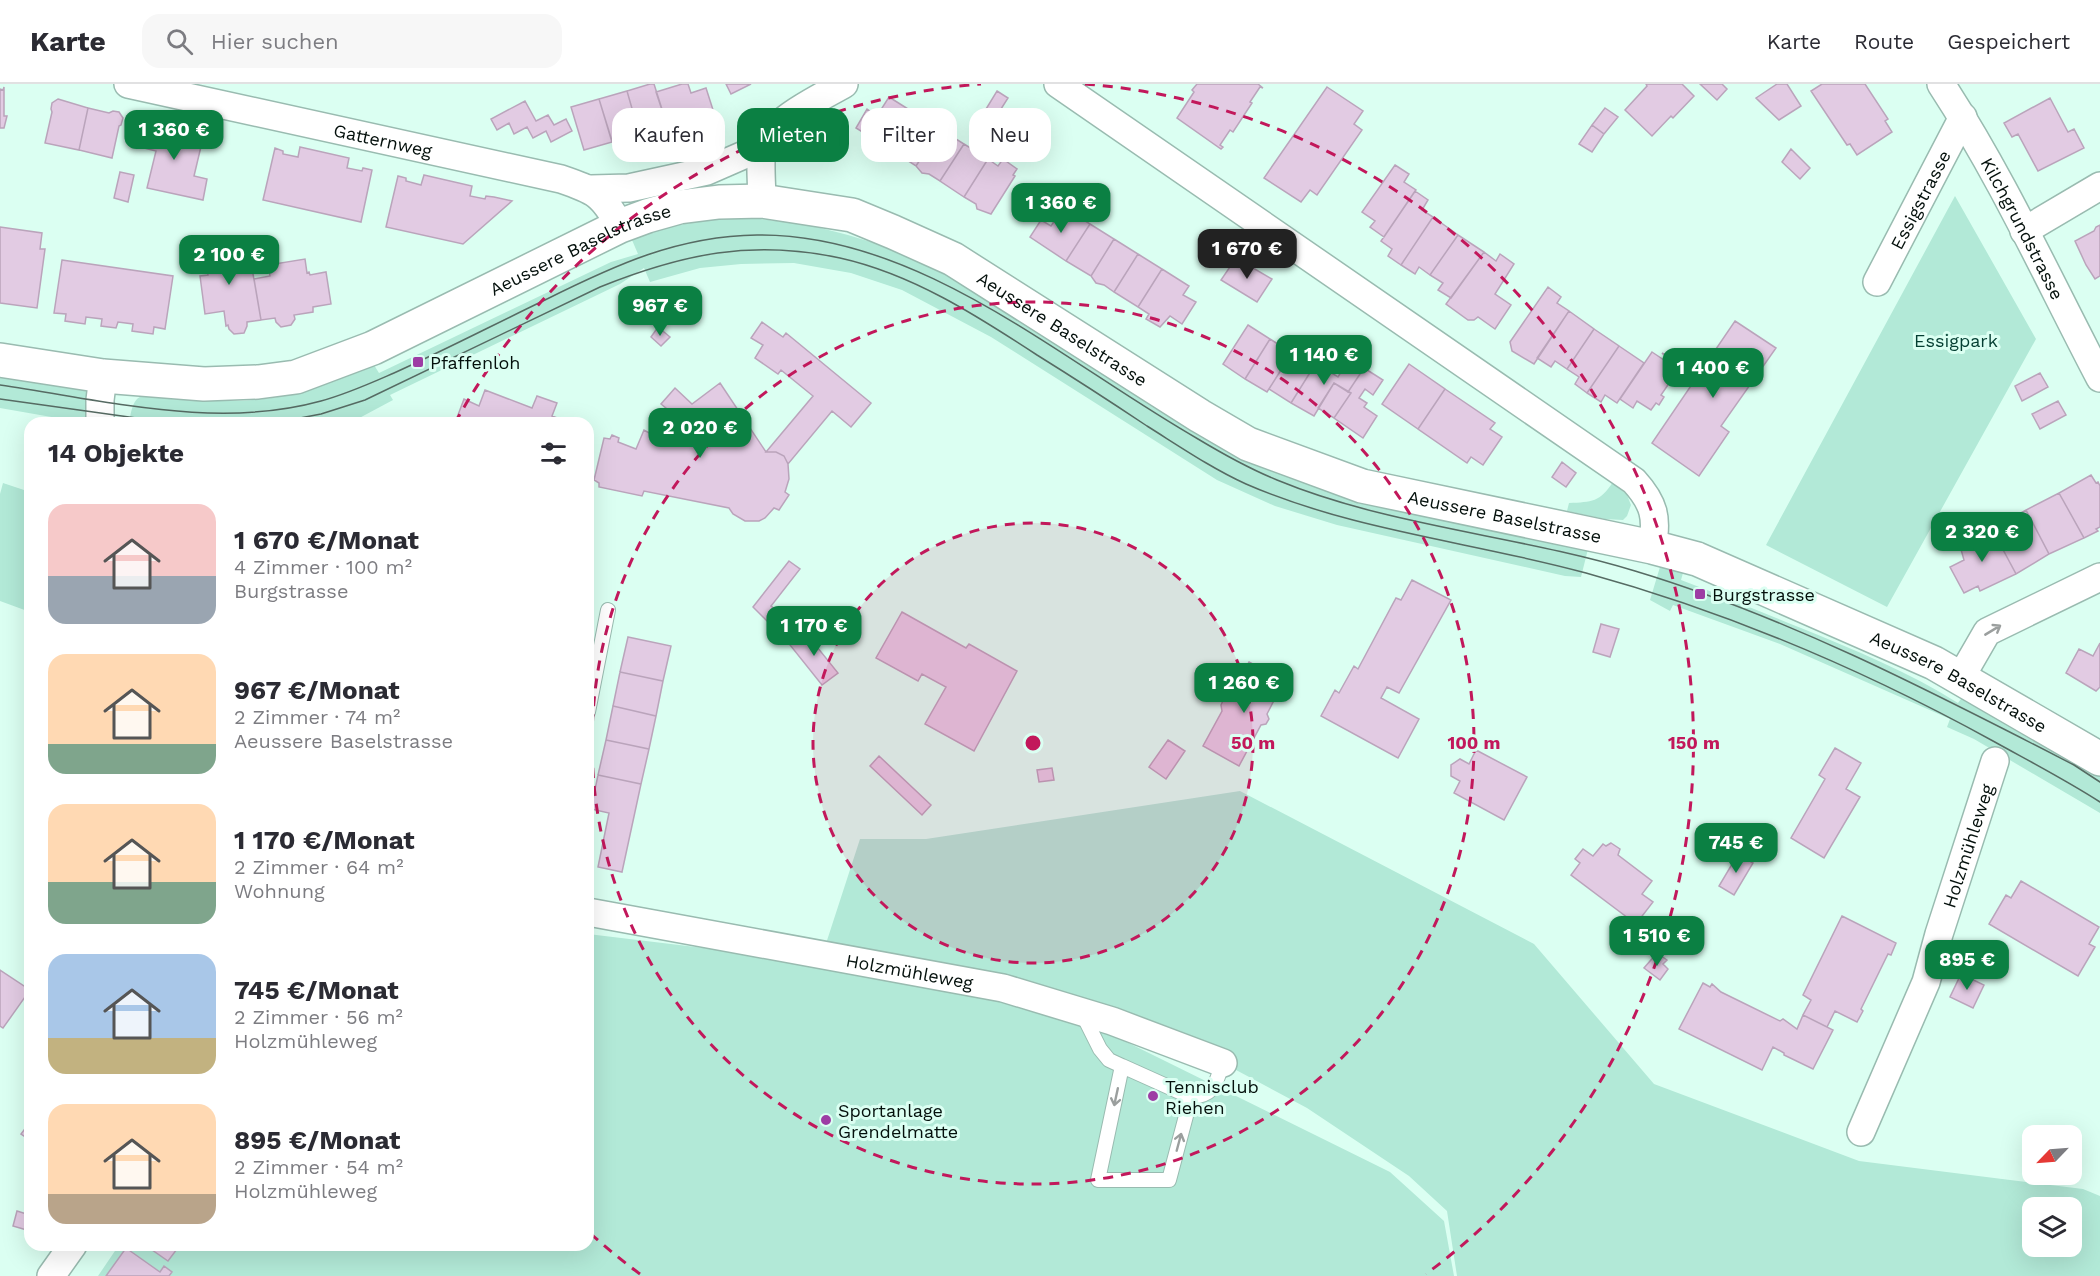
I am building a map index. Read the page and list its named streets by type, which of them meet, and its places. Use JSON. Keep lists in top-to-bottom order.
{
  "streets": {
    "main road": ["Aeussere Baselstrasse"],
    "street": [
      "Gatternweg",
      "Essigstrasse",
      "Kilchgrundstrasse",
      "Holzmühleweg"
    ]
  },
  "crossings": [
    ["Gatternweg", "Aeussere Baselstrasse"],
    ["Essigstrasse", "Kilchgrundstrasse"]
  ],
  "parks": ["Essigpark"],
  "places": {
    "transit": ["Pfaffenloh", "Burgstrasse"],
    "other": ["Tennisclub Riehen", "Sportanlage Grendelmatte"]
  },
  "north": "bottom left",
  "page": {
    "header": "Karte",
    "search": "Hier suchen",
    "nav": ["Karte", "Route", "Gespeichert"],
    "chip": [
      "Kaufen",
      "Mieten",
      "Filter",
      "Neu"
    ],
    "price": [
      "1 360 €",
      "1 360 €",
      "1 670 €",
      "2 100 €",
      "967 €",
      "1 140 €",
      "1 400 €",
      "2 020 €",
      "2 320 €",
      "1 170 €",
      "1 260 €",
      "745 €",
      "1 510 €",
      "895 €"
    ],
    "heading": "14 Objekte",
    "list": [
      {
        "name": "1 670 €/Monat",
        "note": "4 Zimmer · 100 m² · Burgstrasse"
      },
      {
        "name": "967 €/Monat",
        "note": "2 Zimmer · 74 m² · Aeussere Baselstrasse"
      },
      {
        "name": "1 170 €/Monat",
        "note": "2 Zimmer · 64 m² · Wohnung"
      },
      {
        "name": "745 €/Monat",
        "note": "2 Zimmer · 56 m² · Holzmühleweg"
      },
      {
        "name": "895 €/Monat",
        "note": "2 Zimmer · 54 m² · Holzmühleweg"
      }
    ]
  },
  "rings": ["50 m", "100 m", "150 m"]
}
